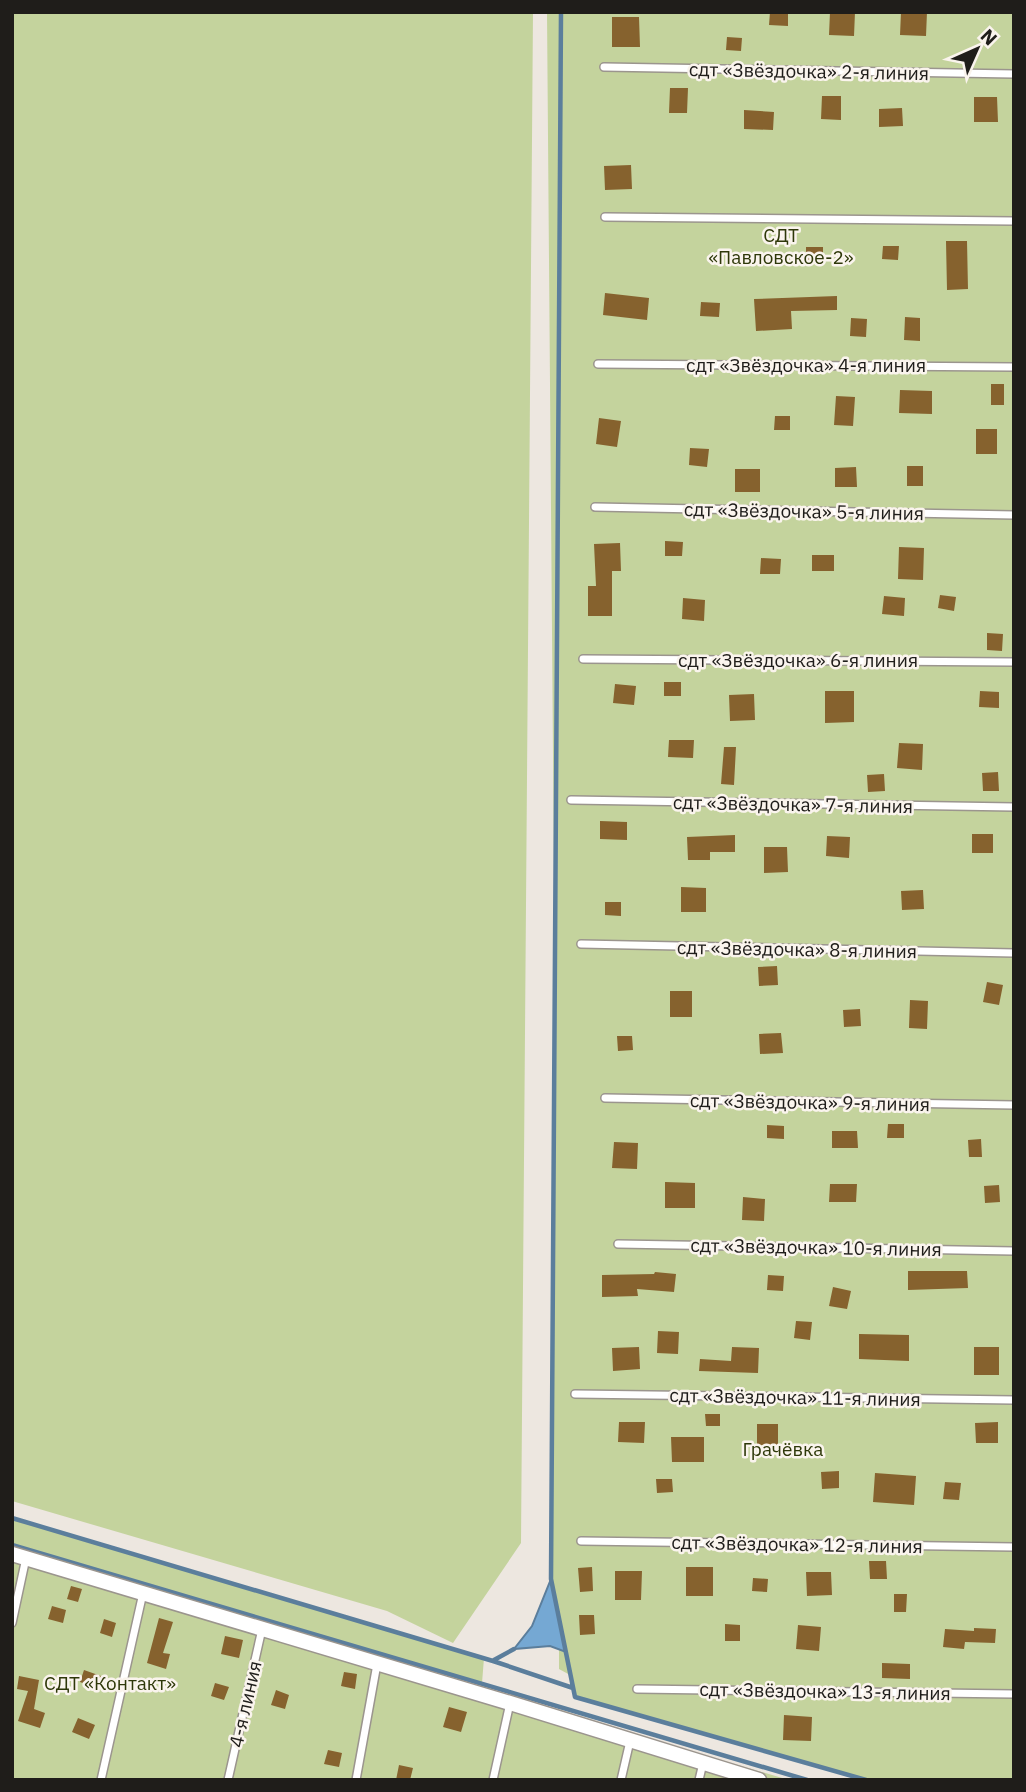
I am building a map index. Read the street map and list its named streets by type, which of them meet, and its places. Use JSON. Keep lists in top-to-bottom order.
{
  "streets": {
    "lane": [
      "сдт «Звёздочка» 2-я линия",
      "сдт «Звёздочка» 4-я линия",
      "сдт «Звёздочка» 5-я линия",
      "сдт «Звёздочка» 6-я линия",
      "сдт «Звёздочка» 7-я линия",
      "сдт «Звёздочка» 8-я линия",
      "сдт «Звёздочка» 9-я линия",
      "сдт «Звёздочка» 10-я линия",
      "сдт «Звёздочка» 11-я линия",
      "сдт «Звёздочка» 12-я линия",
      "сдт «Звёздочка» 13-я линия",
      "4-я линия"
    ]
  },
  "parks": ["СДТ «Павловское-2»", "Грачёвка", "СДТ «Контакт»"],
  "north": "top right"
}
